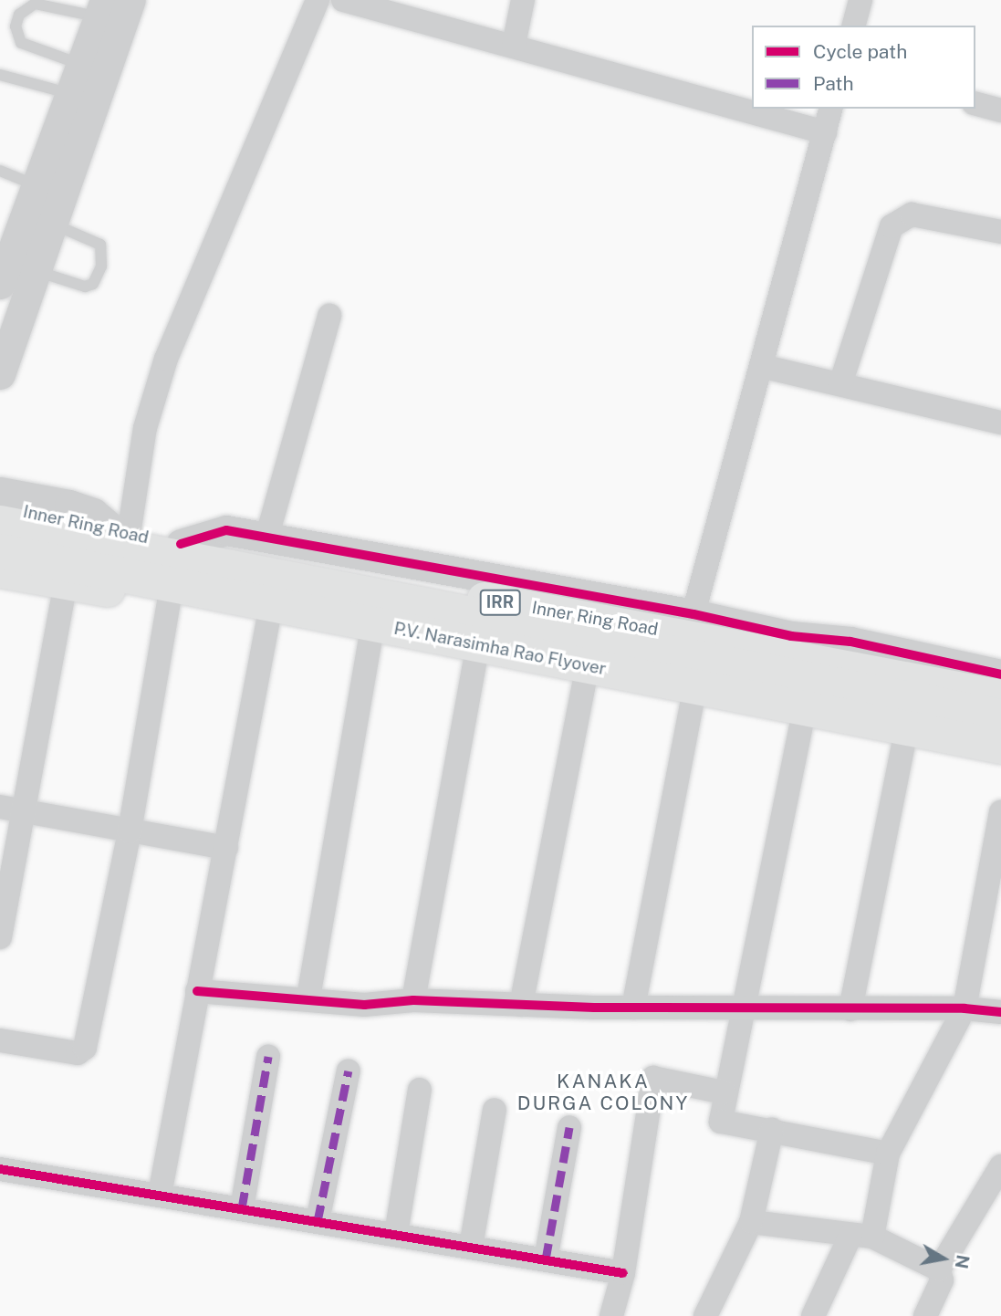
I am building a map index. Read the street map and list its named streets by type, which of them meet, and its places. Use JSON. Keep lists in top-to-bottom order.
{
  "streets": {
    "main road": ["Inner Ring Road", "IRR", "P.V. Narasimha Rao Flyover"]
  },
  "districts": ["KANAKA DURGA COLONY"],
  "legend": ["Cycle path", "Path"],
  "north": "right"
}
